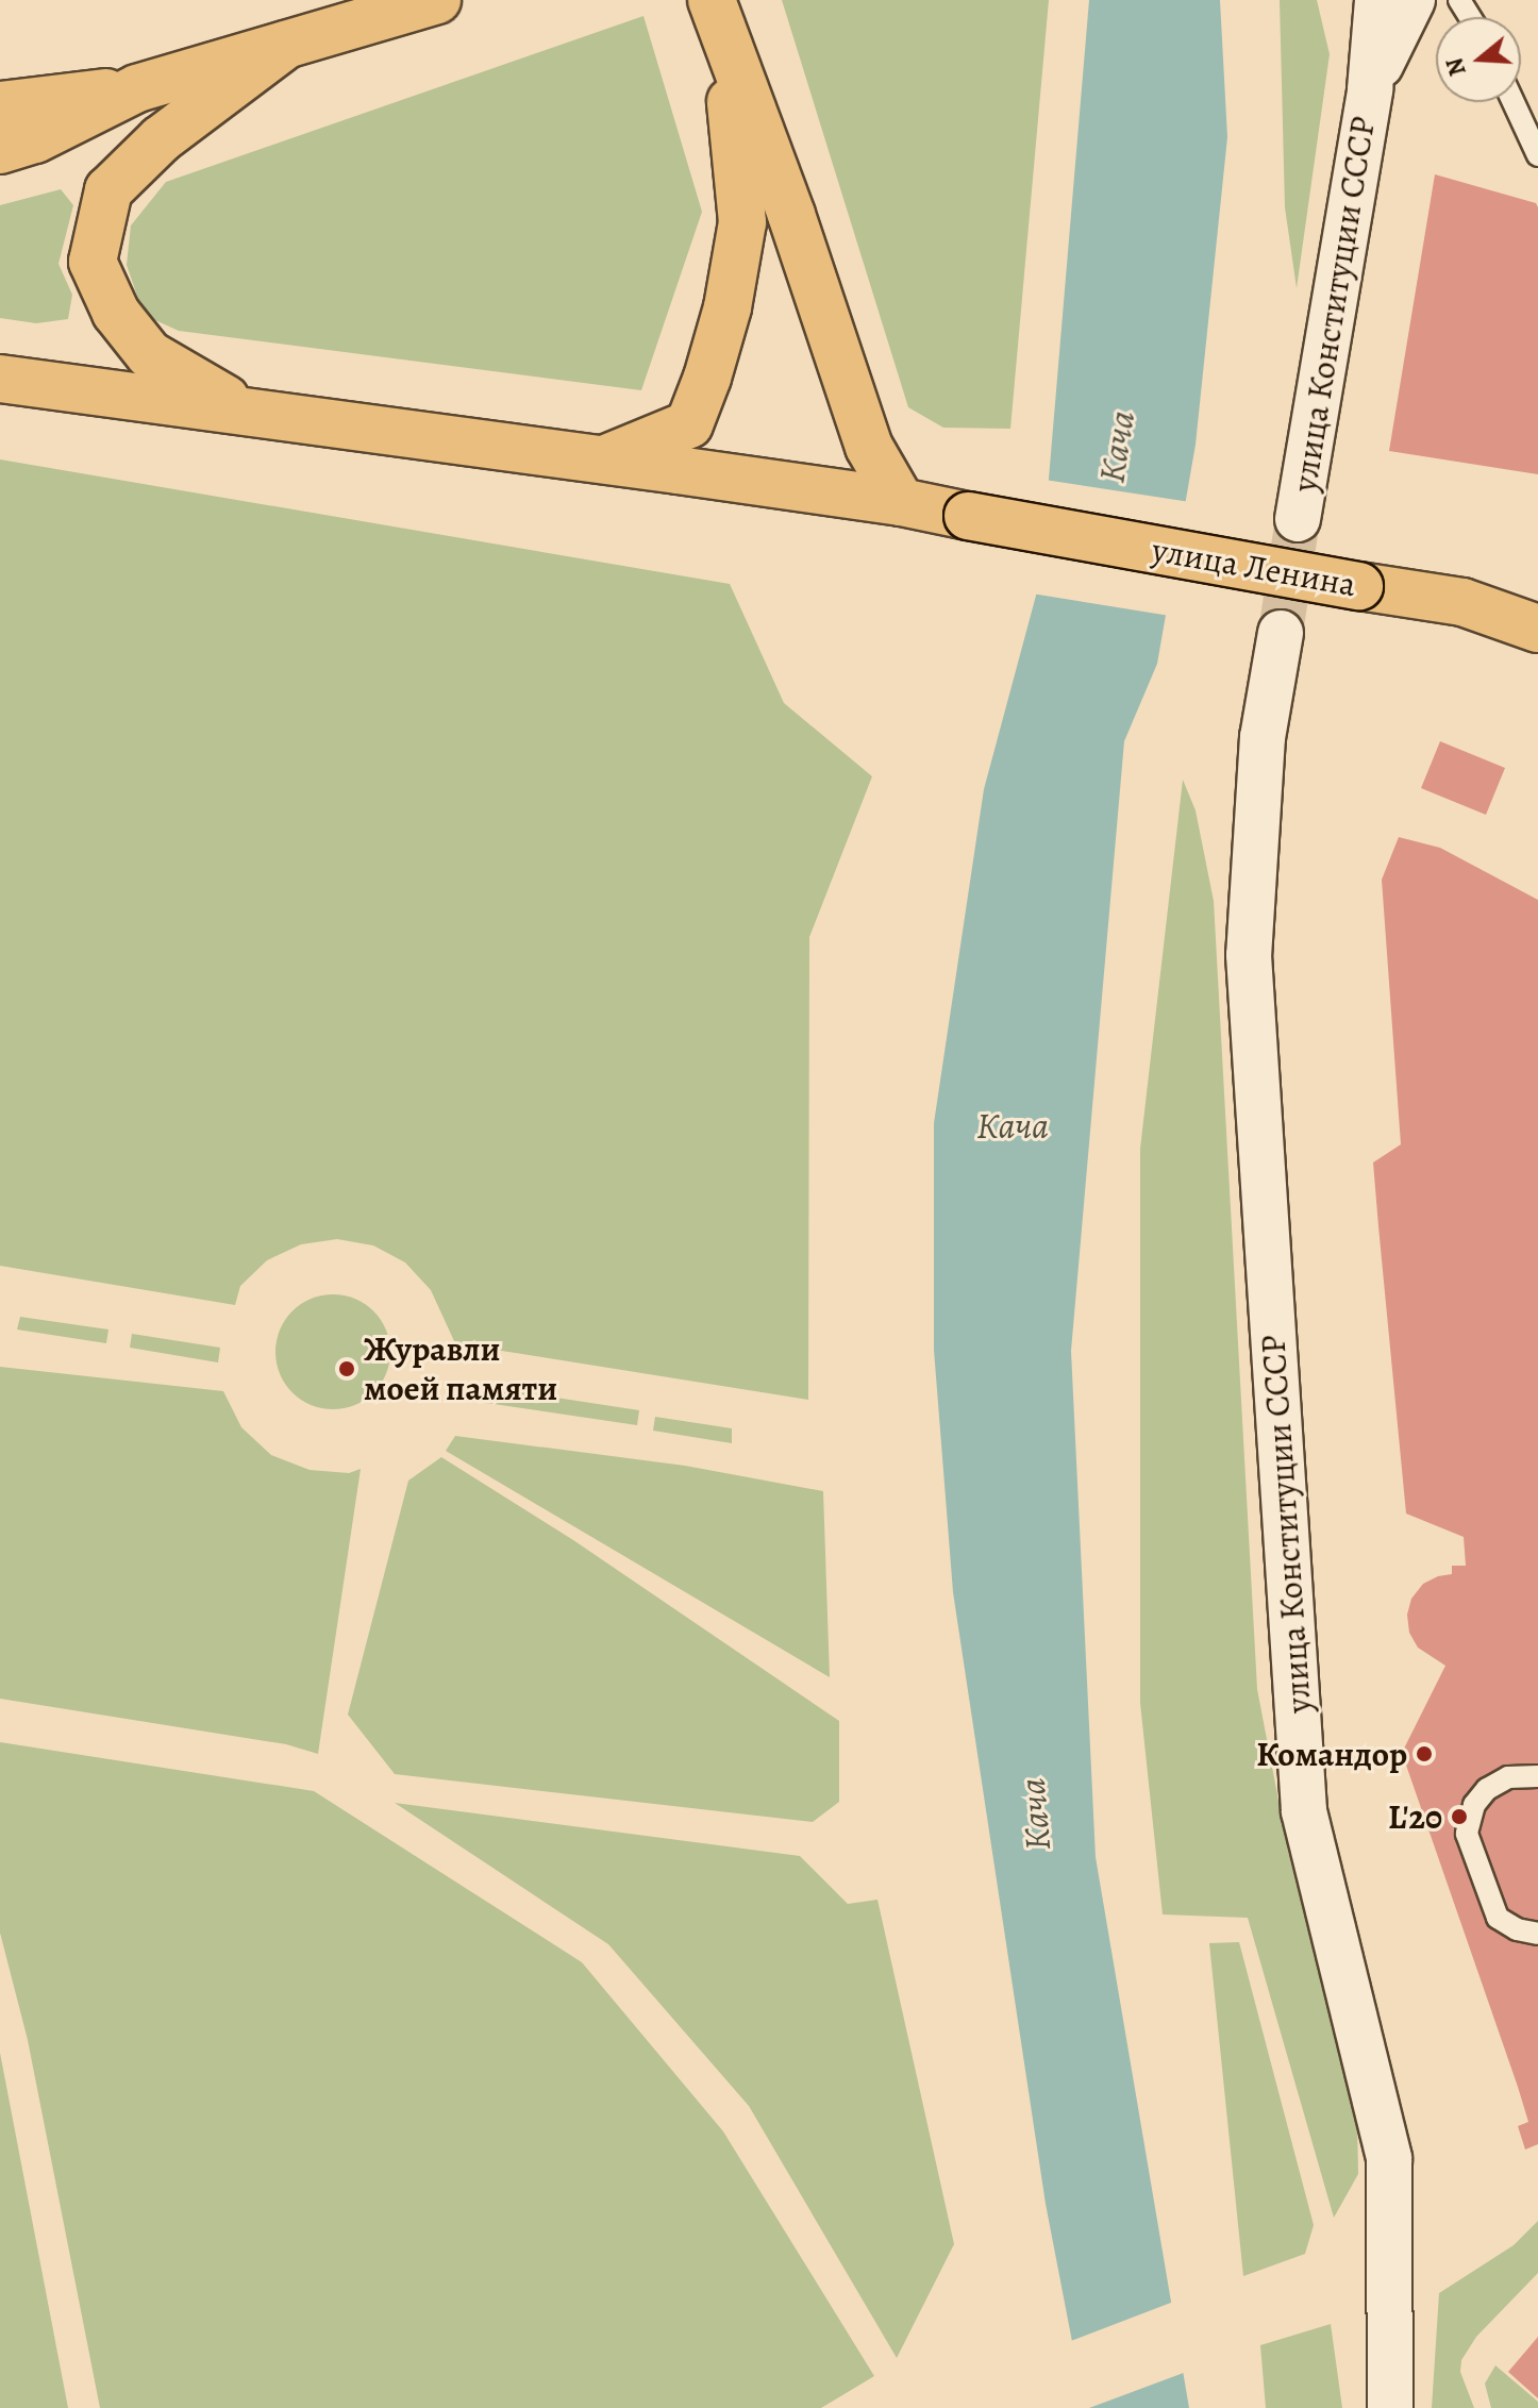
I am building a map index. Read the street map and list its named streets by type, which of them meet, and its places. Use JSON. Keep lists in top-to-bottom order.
{
  "streets": {
    "main road": ["улица Ленина"],
    "street": ["улица Конституции СССР"]
  },
  "water": ["Кача"],
  "places": ["Журавли моей памяти", "Командор", "L'20"],
  "north": "left"
}
